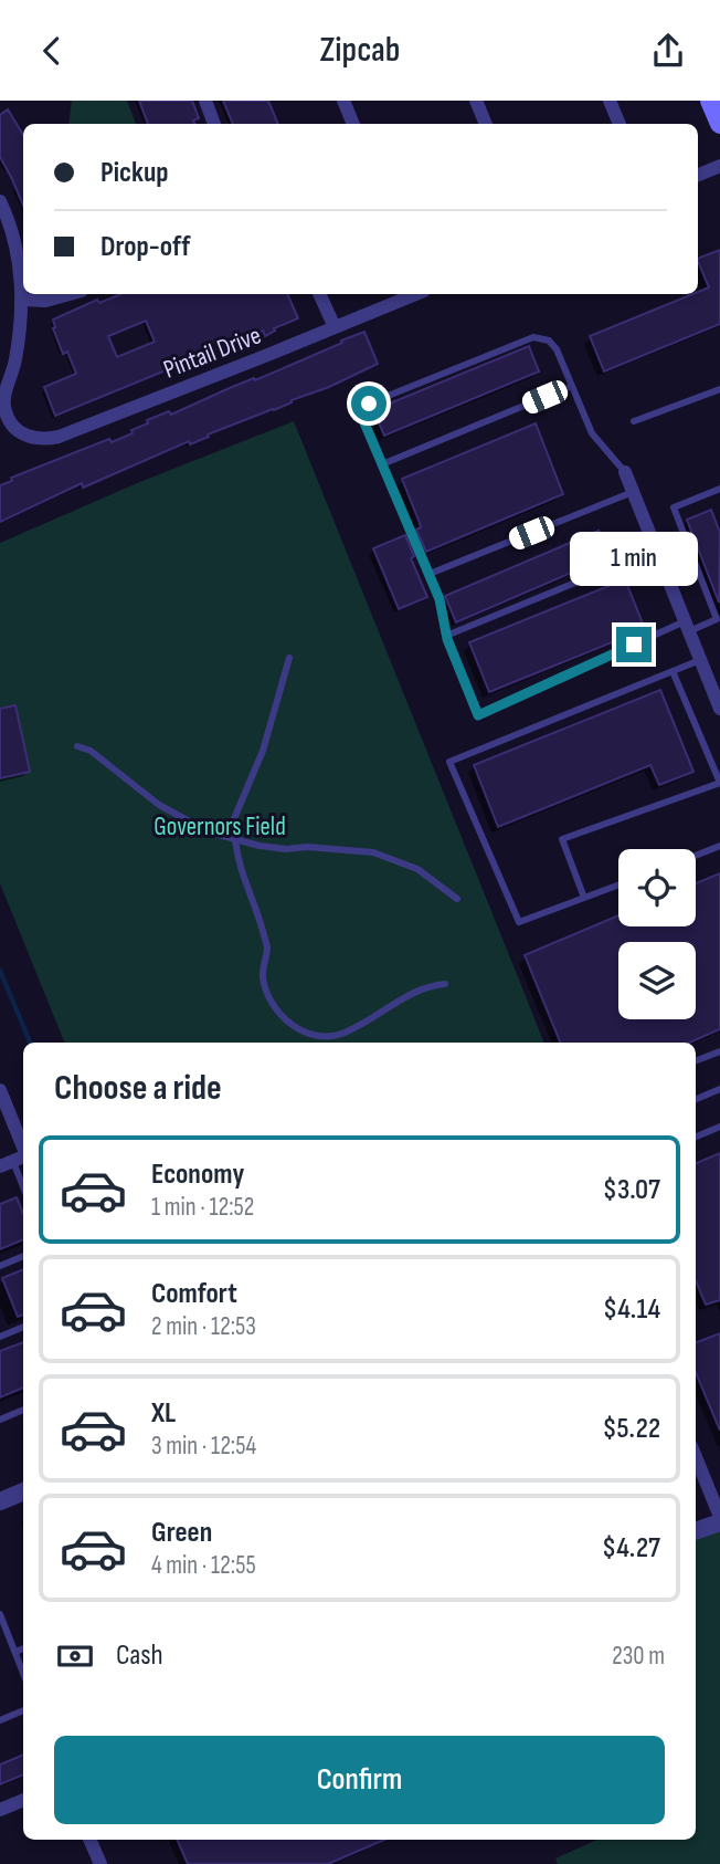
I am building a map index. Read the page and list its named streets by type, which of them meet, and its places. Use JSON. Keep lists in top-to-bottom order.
{
  "streets": {
    "street": ["Pintail Drive"]
  },
  "parks": ["Governors Field"],
  "page": {
    "header": "Zipcab",
    "banner": ["Pickup", "Drop-off"],
    "bubble": "1 min",
    "heading": "Choose a ride",
    "list": [
      {
        "name": "Economy",
        "note": "1 min · 12:52",
        "value": "$3.07"
      },
      {
        "name": "Comfort",
        "note": "2 min · 12:53",
        "value": "$4.14"
      },
      {
        "name": "XL",
        "note": "3 min · 12:54",
        "value": "$5.22"
      },
      {
        "name": "Green",
        "note": "4 min · 12:55",
        "value": "$4.27"
      }
    ],
    "pay": ["Cash", "230 m"],
    "buttons": "Confirm"
  }
}
